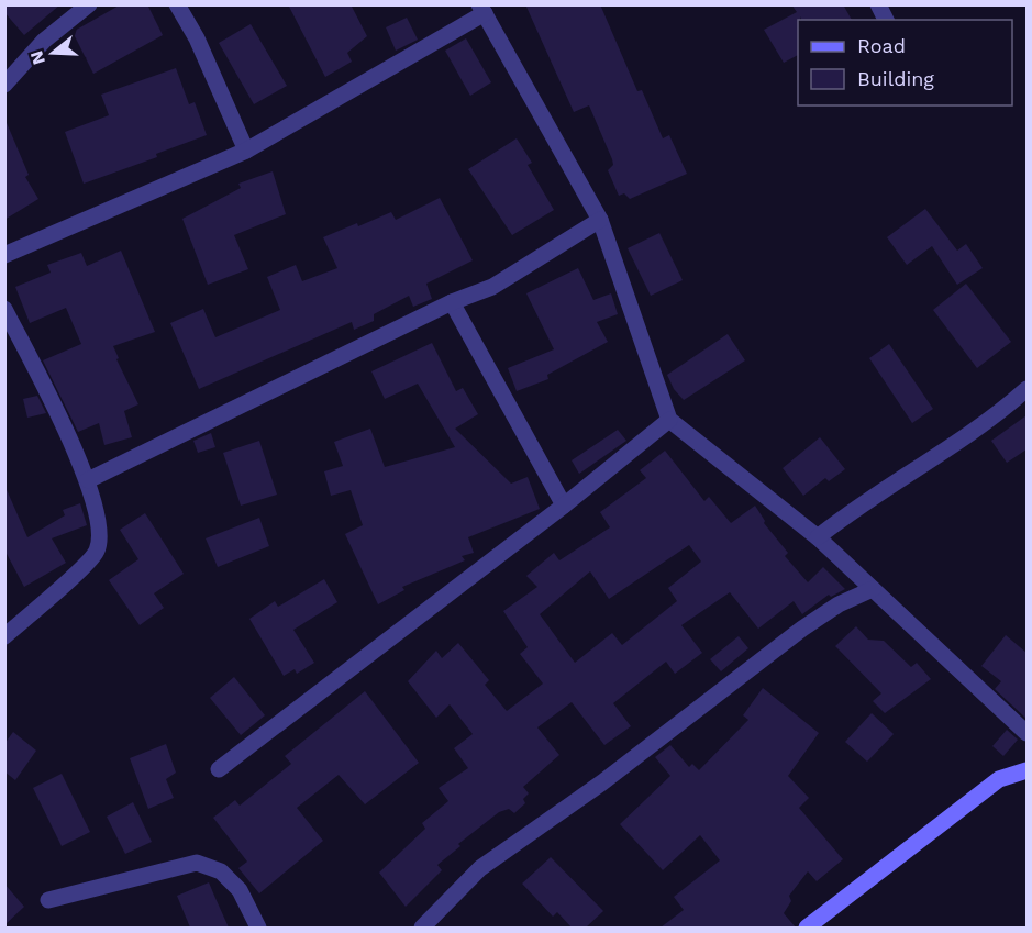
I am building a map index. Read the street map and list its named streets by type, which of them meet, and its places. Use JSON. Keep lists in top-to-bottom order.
{
  "legend": ["Road", "Building"],
  "north": "left"
}
